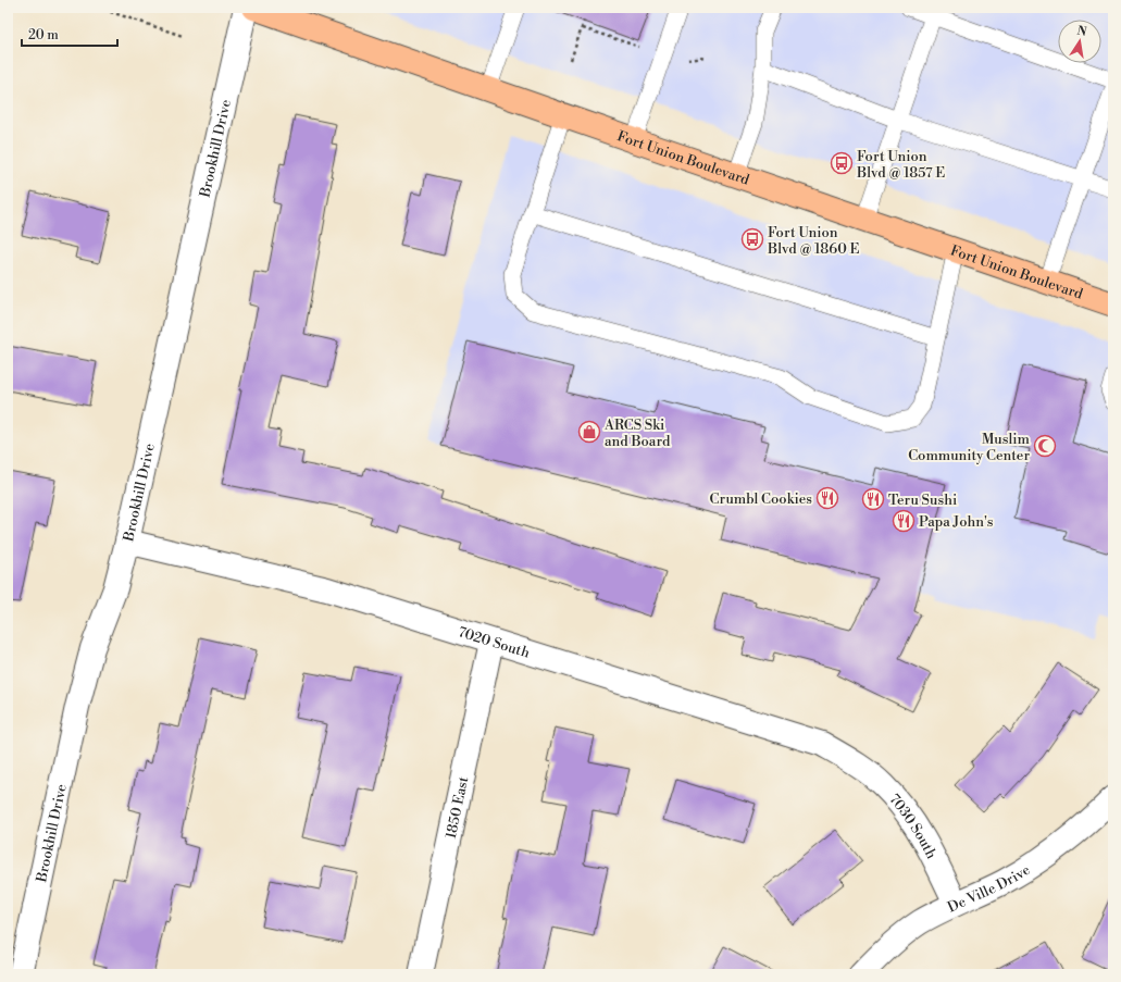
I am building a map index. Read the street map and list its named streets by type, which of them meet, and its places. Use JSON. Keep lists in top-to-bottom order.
{
  "streets": {
    "main road": ["Fort Union Boulevard"],
    "street": [
      "Brookhill Drive",
      "7020 South",
      "1850 East",
      "7030 South",
      "De Ville Drive"
    ]
  },
  "crossings": [
    ["Brookhill Drive", "7020 South"],
    ["7020 South", "1850 East"],
    ["7020 South", "7030 South"],
    ["7030 South", "De Ville Drive"]
  ],
  "places": {
    "bus stop": ["Fort Union Blvd @ 1857 E", "Fort Union Blvd @ 1860 E"],
    "shop": ["ARCS Ski and Board"],
    "mosque": ["Muslim Community Center"],
    "restaurant": ["Crumbl Cookies", "Teru Sushi", "Papa John's"]
  },
  "scale_bar": "20 m",
  "north": "top"
}
